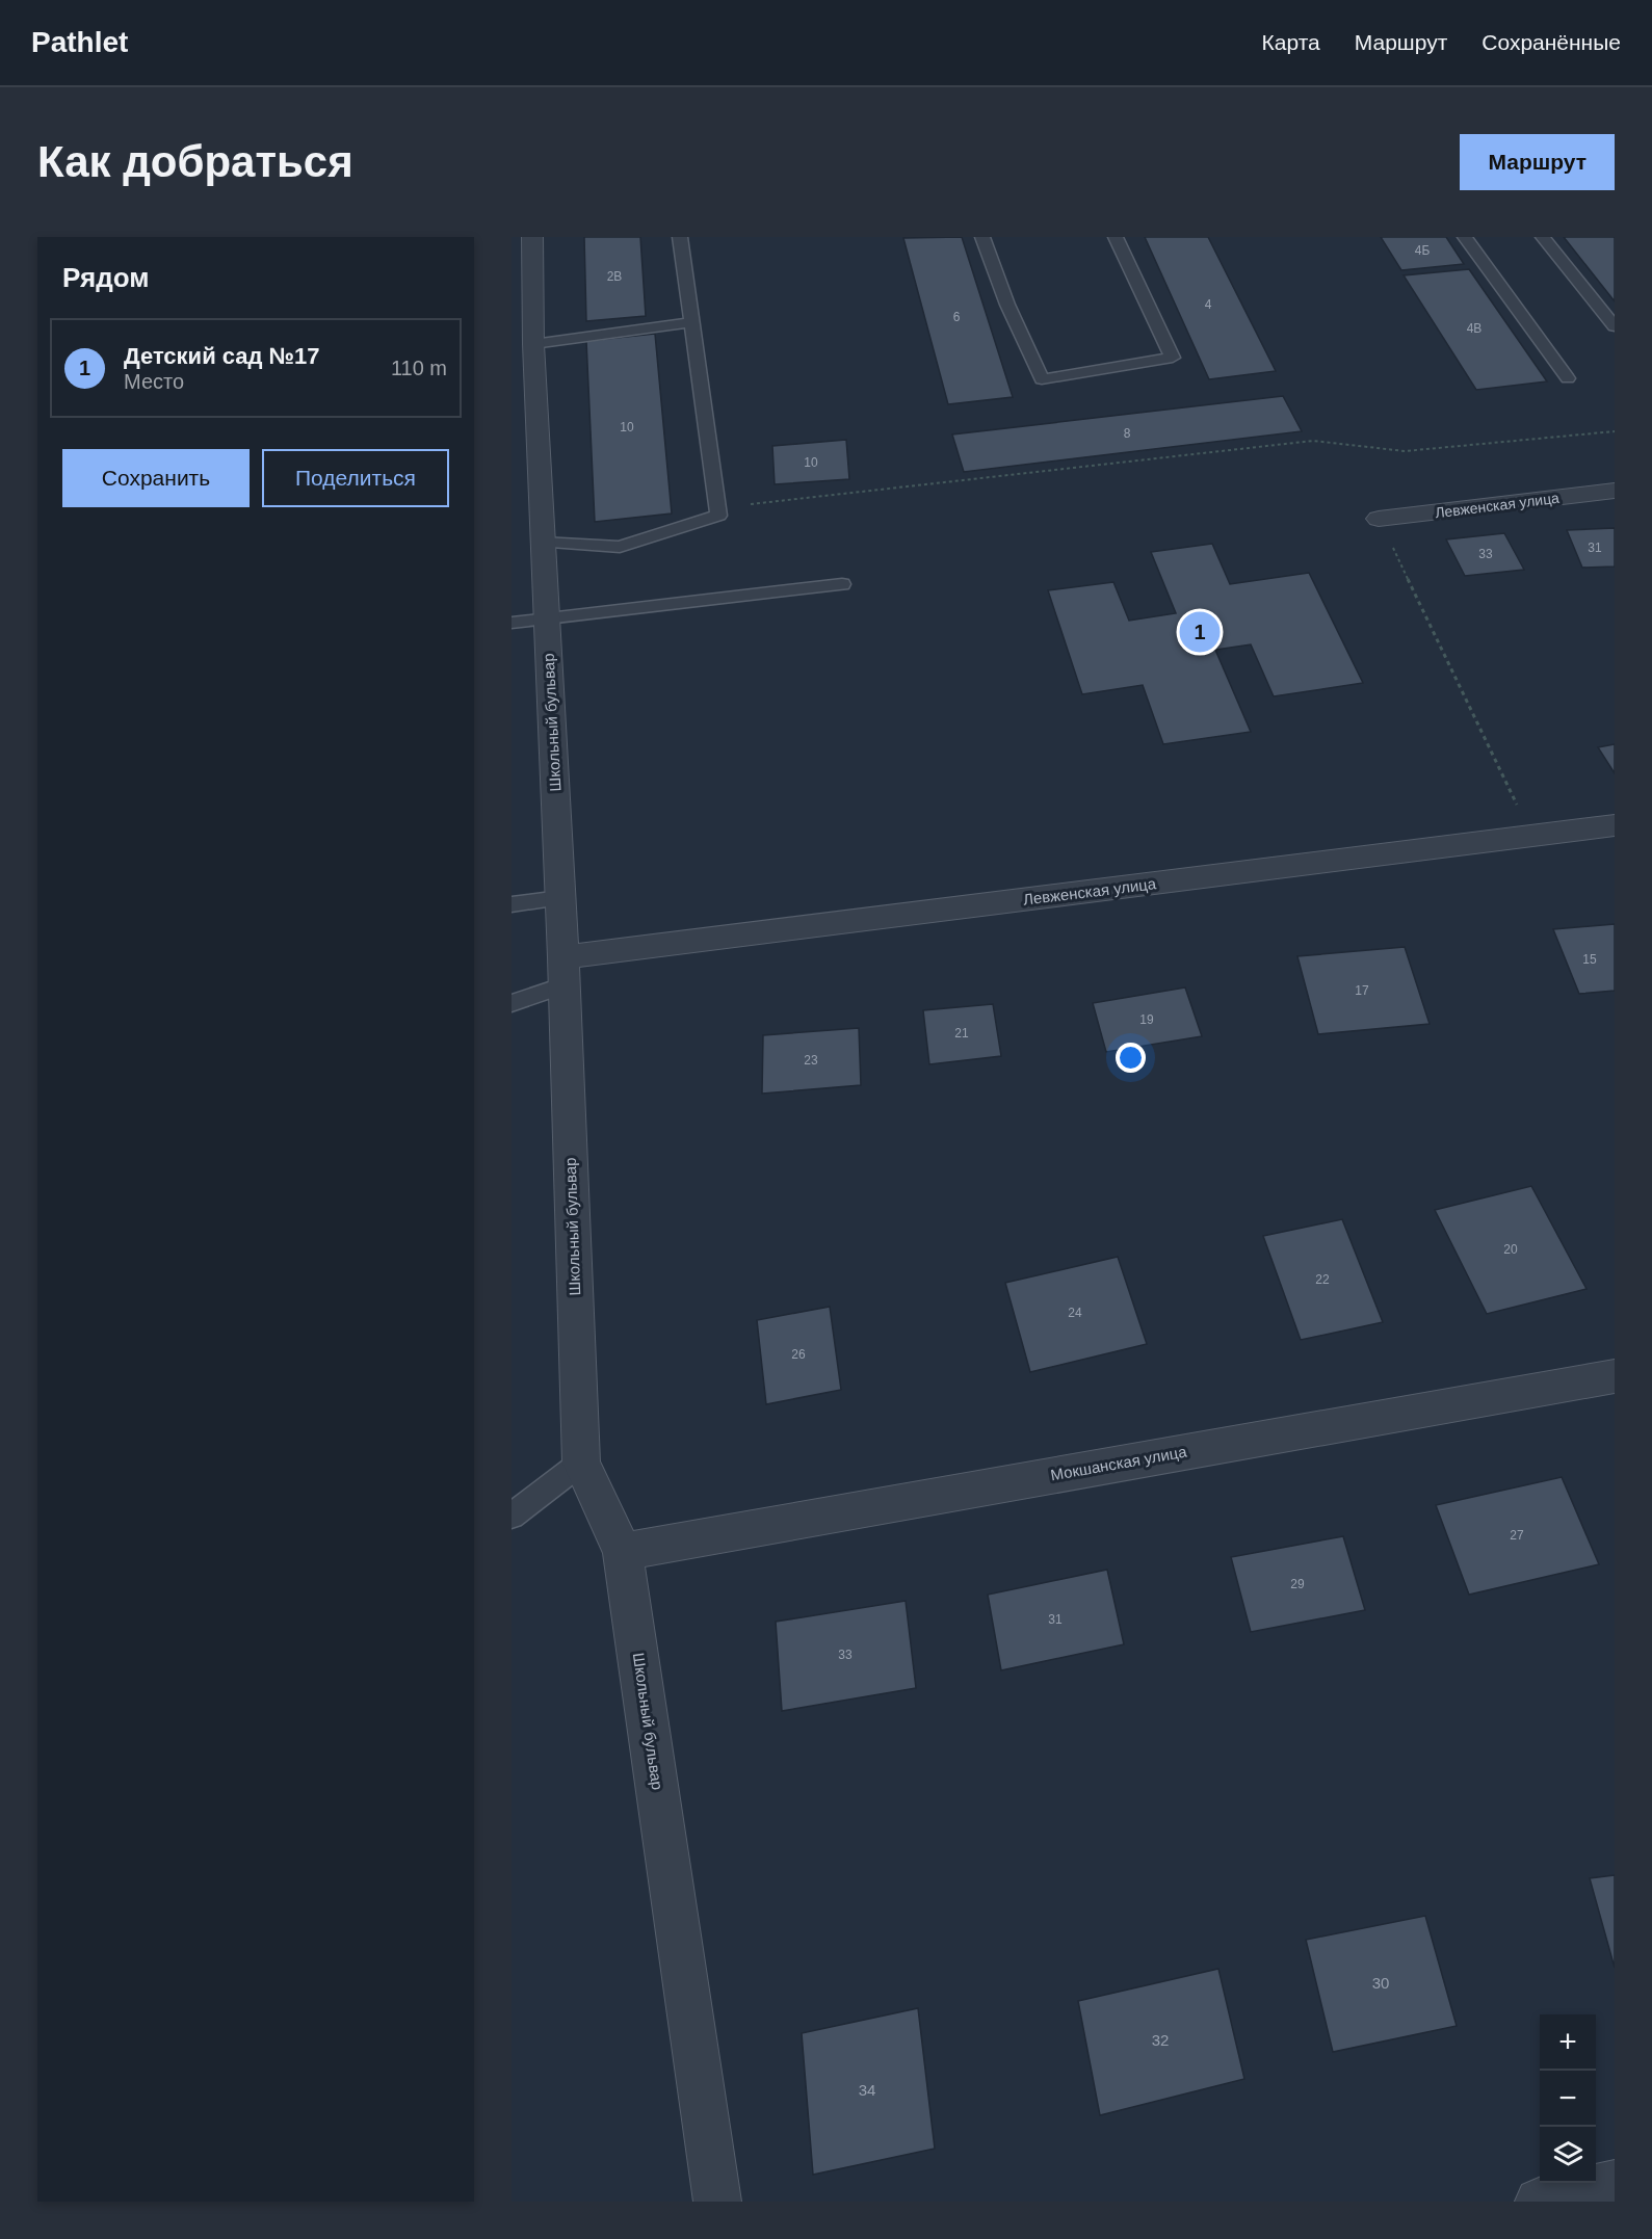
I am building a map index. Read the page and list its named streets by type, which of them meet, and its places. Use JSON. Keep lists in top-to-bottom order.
{
  "streets": {
    "street": ["Левженская улица", "Школьный бульвар", "Мокшанская улица"]
  },
  "crossings": [
    ["Левженская улица", "Школьный бульвар"],
    ["Школьный бульвар", "Мокшанская улица"]
  ],
  "house_numbers": [
    "4Б",
    "2В",
    "4",
    "6",
    "4В",
    "10",
    "8",
    "10",
    "31",
    "33",
    "15",
    "17",
    "19",
    "21",
    "23",
    "20",
    "22",
    "24",
    "26",
    "27",
    "29",
    "31",
    "33",
    "30",
    "32",
    "34"
  ],
  "page": {
    "header": "Pathlet",
    "nav": ["Карта", "Маршрут", "Сохранённые"],
    "buttons": [
      "Маршрут",
      ["Сохранить", "Поделиться"]
    ],
    "title": "Как добраться",
    "heading": "Рядом",
    "list": [
      {
        "mark": "1",
        "name": "Детский сад №17",
        "note": "Место",
        "value": "110 m"
      }
    ],
    "pins": "1",
    "map_buttons": ["+", "−"]
  }
}
